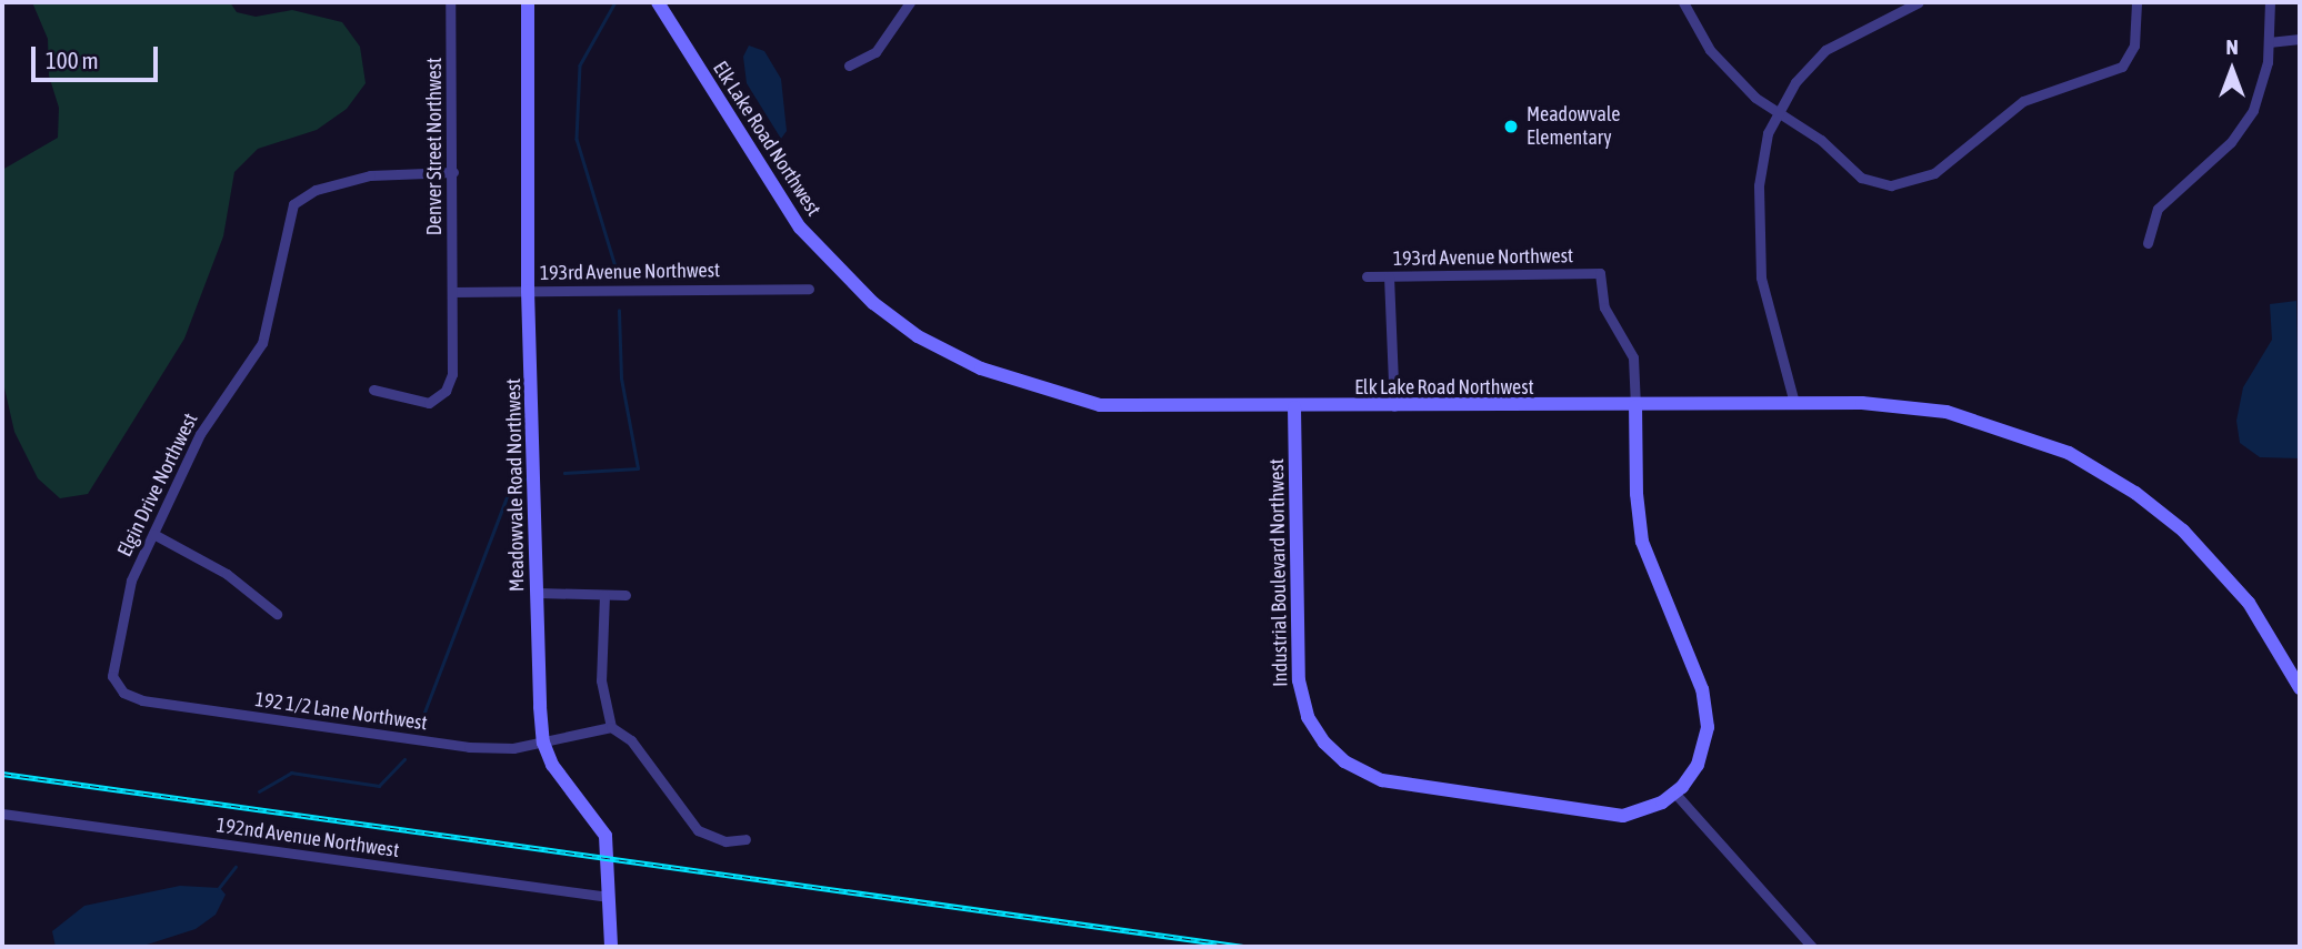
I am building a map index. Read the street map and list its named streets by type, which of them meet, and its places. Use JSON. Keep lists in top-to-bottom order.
{
  "streets": {
    "street": [
      "Elk Lake Road Northwest",
      "Denver Street Northwest",
      "193rd Avenue Northwest",
      "Elgin Drive Northwest",
      "Meadowvale Road Northwest",
      "Industrial Boulevard Northwest",
      "192 1/2 Lane Northwest",
      "192nd Avenue Northwest"
    ]
  },
  "crossings": [
    ["Elk Lake Road Northwest", "193rd Avenue Northwest"],
    ["Elk Lake Road Northwest", "Industrial Boulevard Northwest"],
    ["Denver Street Northwest", "193rd Avenue Northwest"],
    ["Denver Street Northwest", "Elgin Drive Northwest"],
    ["193rd Avenue Northwest", "Meadowvale Road Northwest"],
    ["193rd Avenue Northwest", "Industrial Boulevard Northwest"],
    ["Elgin Drive Northwest", "192 1/2 Lane Northwest"],
    ["Meadowvale Road Northwest", "192 1/2 Lane Northwest"],
    ["Meadowvale Road Northwest", "192nd Avenue Northwest"]
  ],
  "places": ["Meadowvale Elementary"],
  "scale_bar": "100 m",
  "north": "top"
}
